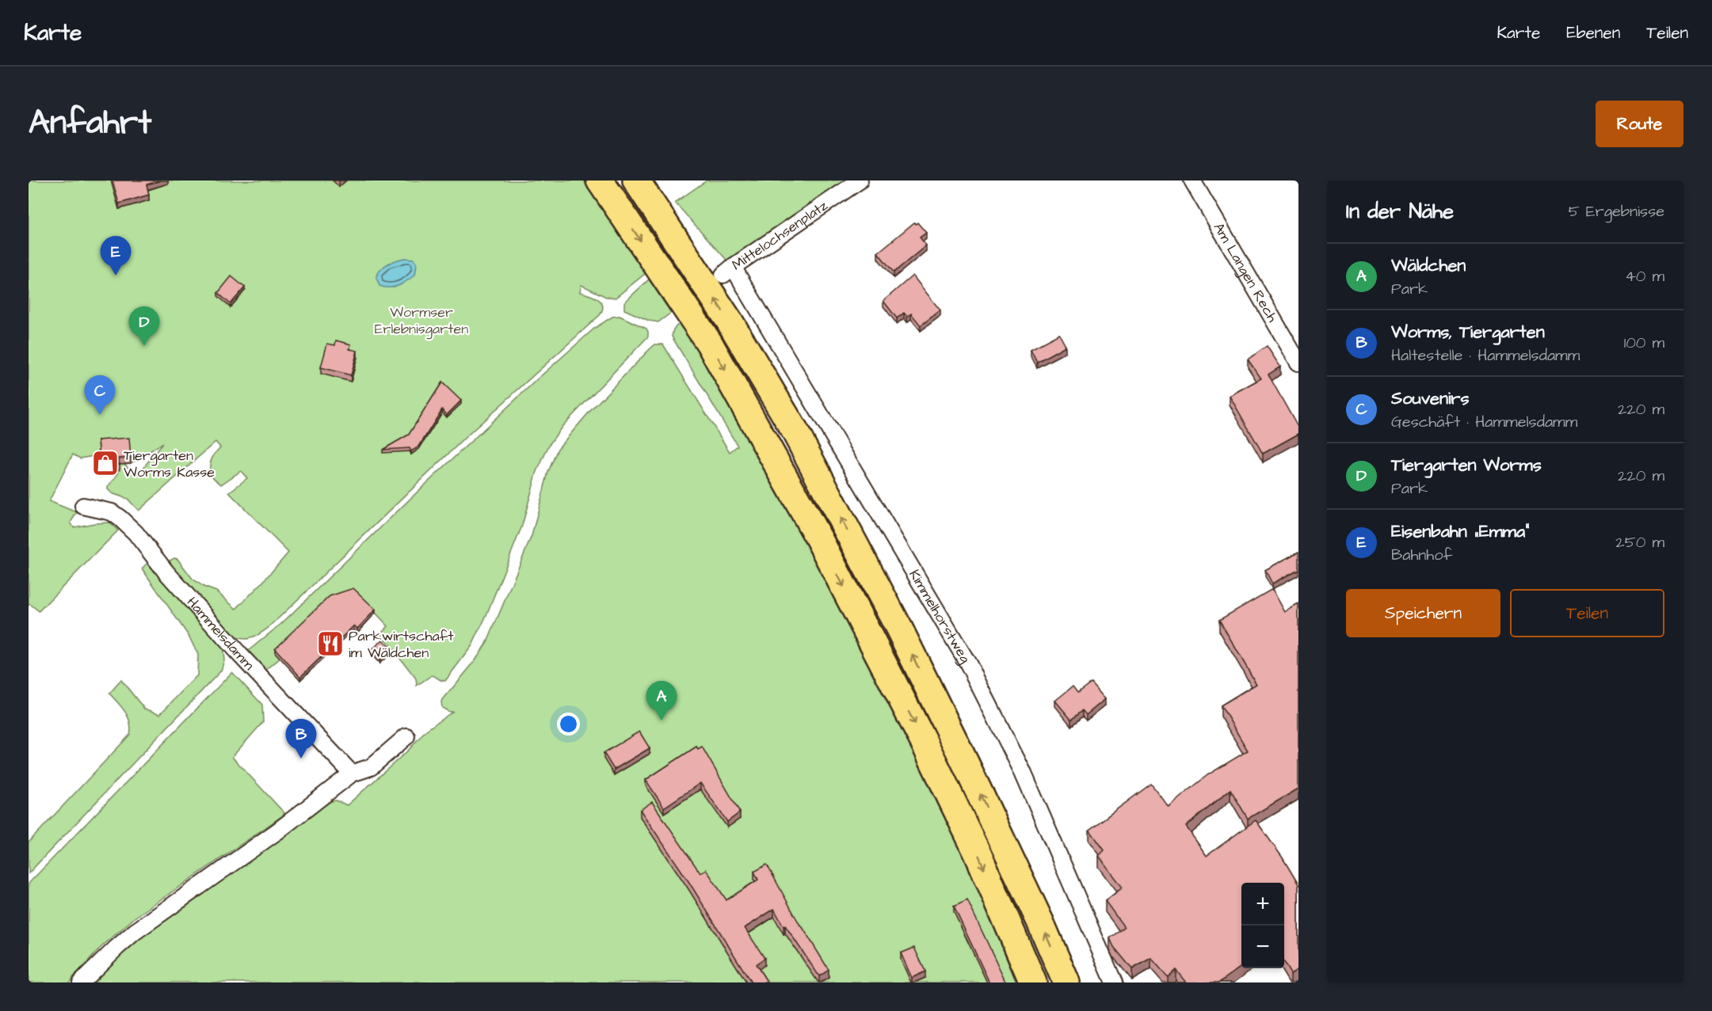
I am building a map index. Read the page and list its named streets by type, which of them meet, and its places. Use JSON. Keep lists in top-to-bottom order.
{
  "streets": {
    "street": [
      "Mittelochsenplatz",
      "Am Langen Rech",
      "Kimmelhorstweg",
      "Hammelsdamm"
    ]
  },
  "crossings": [
    ["Mittelochsenplatz", "Kimmelhorstweg"]
  ],
  "parks": ["Wormser Erlebnisgarten"],
  "places": {
    "shop": ["Tiergarten Worms Kasse"],
    "restaurant": ["Parkwirtschaft im Wäldchen"]
  },
  "page": {
    "header": "Karte",
    "nav": ["Karte", "Ebenen", "Teilen"],
    "title": "Anfahrt",
    "buttons": [
      "Route",
      ["Speichern", "Teilen"]
    ],
    "heading": ["In der Nähe", "5 Ergebnisse"],
    "pins": [
      "E",
      "D",
      "C",
      "A",
      "B"
    ],
    "list": [
      {
        "mark": "A",
        "name": "Wäldchen",
        "note": "Park",
        "value": "40 m"
      },
      {
        "mark": "B",
        "name": "Worms, Tiergarten",
        "note": "Haltestelle · Hammelsdamm",
        "value": "100 m"
      },
      {
        "mark": "C",
        "name": "Souvenirs",
        "note": "Geschäft · Hammelsdamm",
        "value": "220 m"
      },
      {
        "mark": "D",
        "name": "Tiergarten Worms",
        "note": "Park",
        "value": "220 m"
      },
      {
        "mark": "E",
        "name": "Eisenbahn „Emma“",
        "note": "Bahnhof",
        "value": "250 m"
      }
    ],
    "map_buttons": ["+", "−"]
  }
}
